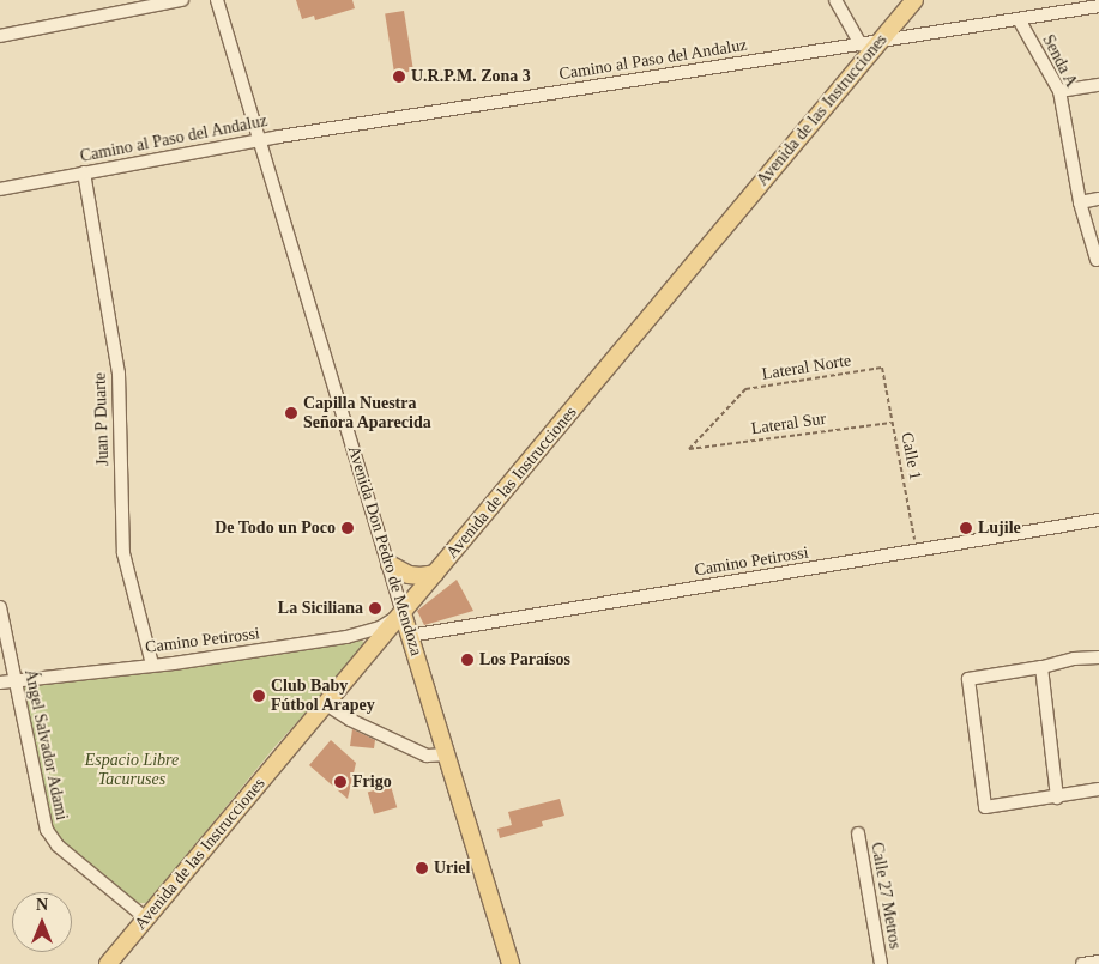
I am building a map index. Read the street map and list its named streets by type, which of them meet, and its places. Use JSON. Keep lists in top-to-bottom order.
{
  "streets": {
    "main road": ["Avenida de las Instrucciones", "Avenida Don Pedro de Mendoza"],
    "street": [
      "Camino al Paso del Andaluz",
      "Senda A",
      "Juan P Duarte",
      "Camino Petirossi",
      "Ángel Salvador Adami",
      "Calle 27 Metros"
    ],
    "path": ["Lateral Norte", "Lateral Sur", "Calle 1"]
  },
  "crossings": [
    ["Camino al Paso del Andaluz", "Senda A"],
    ["Camino al Paso del Andaluz", "Avenida de las Instrucciones"],
    ["Camino al Paso del Andaluz", "Juan P Duarte"],
    ["Camino al Paso del Andaluz", "Avenida Don Pedro de Mendoza"],
    ["Avenida de las Instrucciones", "Avenida Don Pedro de Mendoza"],
    ["Avenida de las Instrucciones", "Camino Petirossi"],
    ["Avenida de las Instrucciones", "Ángel Salvador Adami"],
    ["Lateral Norte", "Lateral Sur"],
    ["Lateral Norte", "Calle 1"],
    ["Juan P Duarte", "Camino Petirossi"],
    ["Lateral Sur", "Calle 1"],
    ["Calle 1", "Camino Petirossi"],
    ["Avenida Don Pedro de Mendoza", "Camino Petirossi"],
    ["Camino Petirossi", "Ángel Salvador Adami"]
  ],
  "parks": ["Espacio Libre Tacuruses"],
  "places": [
    "U.R.P.M. Zona 3",
    "Capilla Nuestra Señora Aparecida",
    "De Todo un Poco",
    "Lujile",
    "La Siciliana",
    "Los Paraísos",
    "Club Baby Fútbol Arapey",
    "Frigo",
    "Uriel"
  ],
  "north": "top"
}
